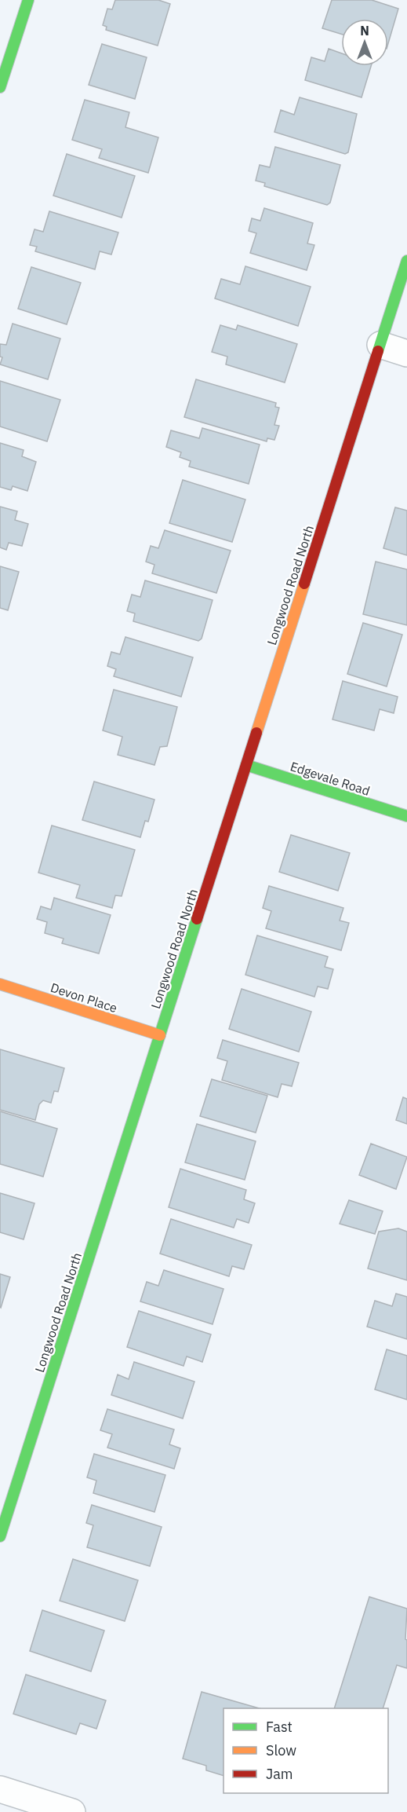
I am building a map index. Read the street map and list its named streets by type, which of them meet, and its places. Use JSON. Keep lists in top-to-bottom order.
{
  "streets": {
    "street": ["Longwood Road North", "Edgevale Road", "Devon Place"]
  },
  "crossings": [
    ["Longwood Road North", "Edgevale Road"],
    ["Longwood Road North", "Devon Place"]
  ],
  "legend": ["Fast", "Slow", "Jam"],
  "north": "top"
}
